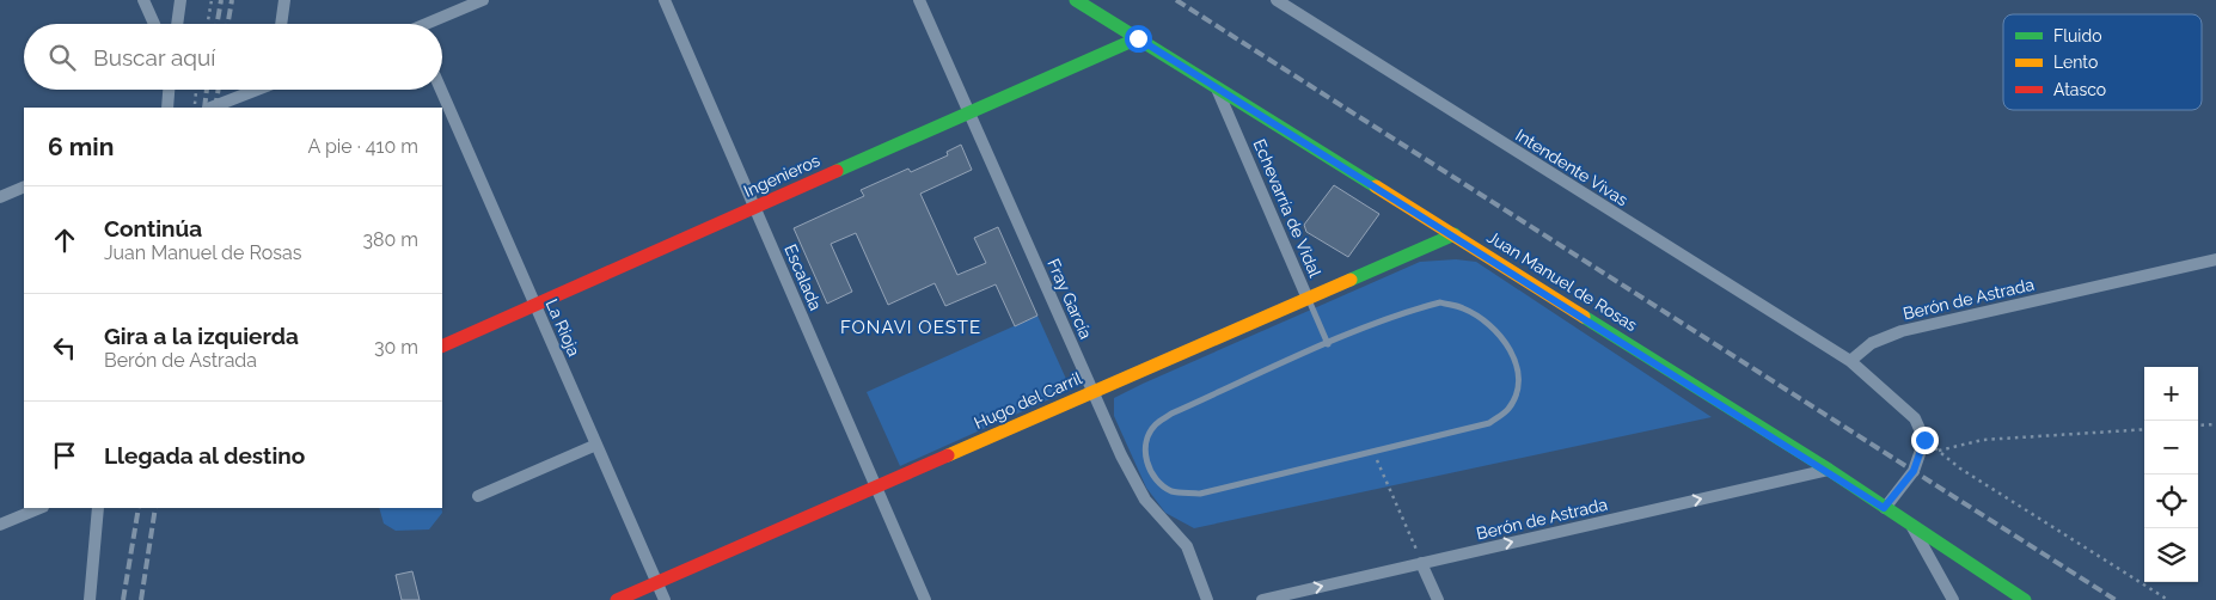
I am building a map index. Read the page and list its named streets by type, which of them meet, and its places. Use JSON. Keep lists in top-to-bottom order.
{
  "streets": {
    "street": [
      "Intendente Vivas",
      "Ingenieros",
      "Echevarría de Vidal",
      "Escalada",
      "Juan Manuel de Rosas",
      "Fray García",
      "Berón de Astrada",
      "La Rioja",
      "Hugo del Carril"
    ]
  },
  "crossings": [
    ["Intendente Vivas", "Berón de Astrada"],
    ["Ingenieros", "Escalada"],
    ["Ingenieros", "Juan Manuel de Rosas"],
    ["Ingenieros", "Fray García"],
    ["Ingenieros", "La Rioja"],
    ["Echevarría de Vidal", "Juan Manuel de Rosas"],
    ["Echevarría de Vidal", "Hugo del Carril"],
    ["Escalada", "Hugo del Carril"],
    ["Juan Manuel de Rosas", "Berón de Astrada"],
    ["Juan Manuel de Rosas", "Hugo del Carril"],
    ["Fray García", "Hugo del Carril"],
    ["La Rioja", "Hugo del Carril"]
  ],
  "one_way": ["Berón de Astrada"],
  "districts": ["FONAVI OESTE"],
  "legend": ["Fluido", "Lento", "Atasco"],
  "page": {
    "search": "Buscar aquí",
    "heading": ["6 min", "A pie · 410 m"],
    "list": [
      ["Continúa", "Juan Manuel de Rosas", "380 m"],
      ["Gira a la izquierda", "Berón de Astrada", "30 m"],
      "Llegada al destino"
    ],
    "map_buttons": ["+", "−"]
  }
}
